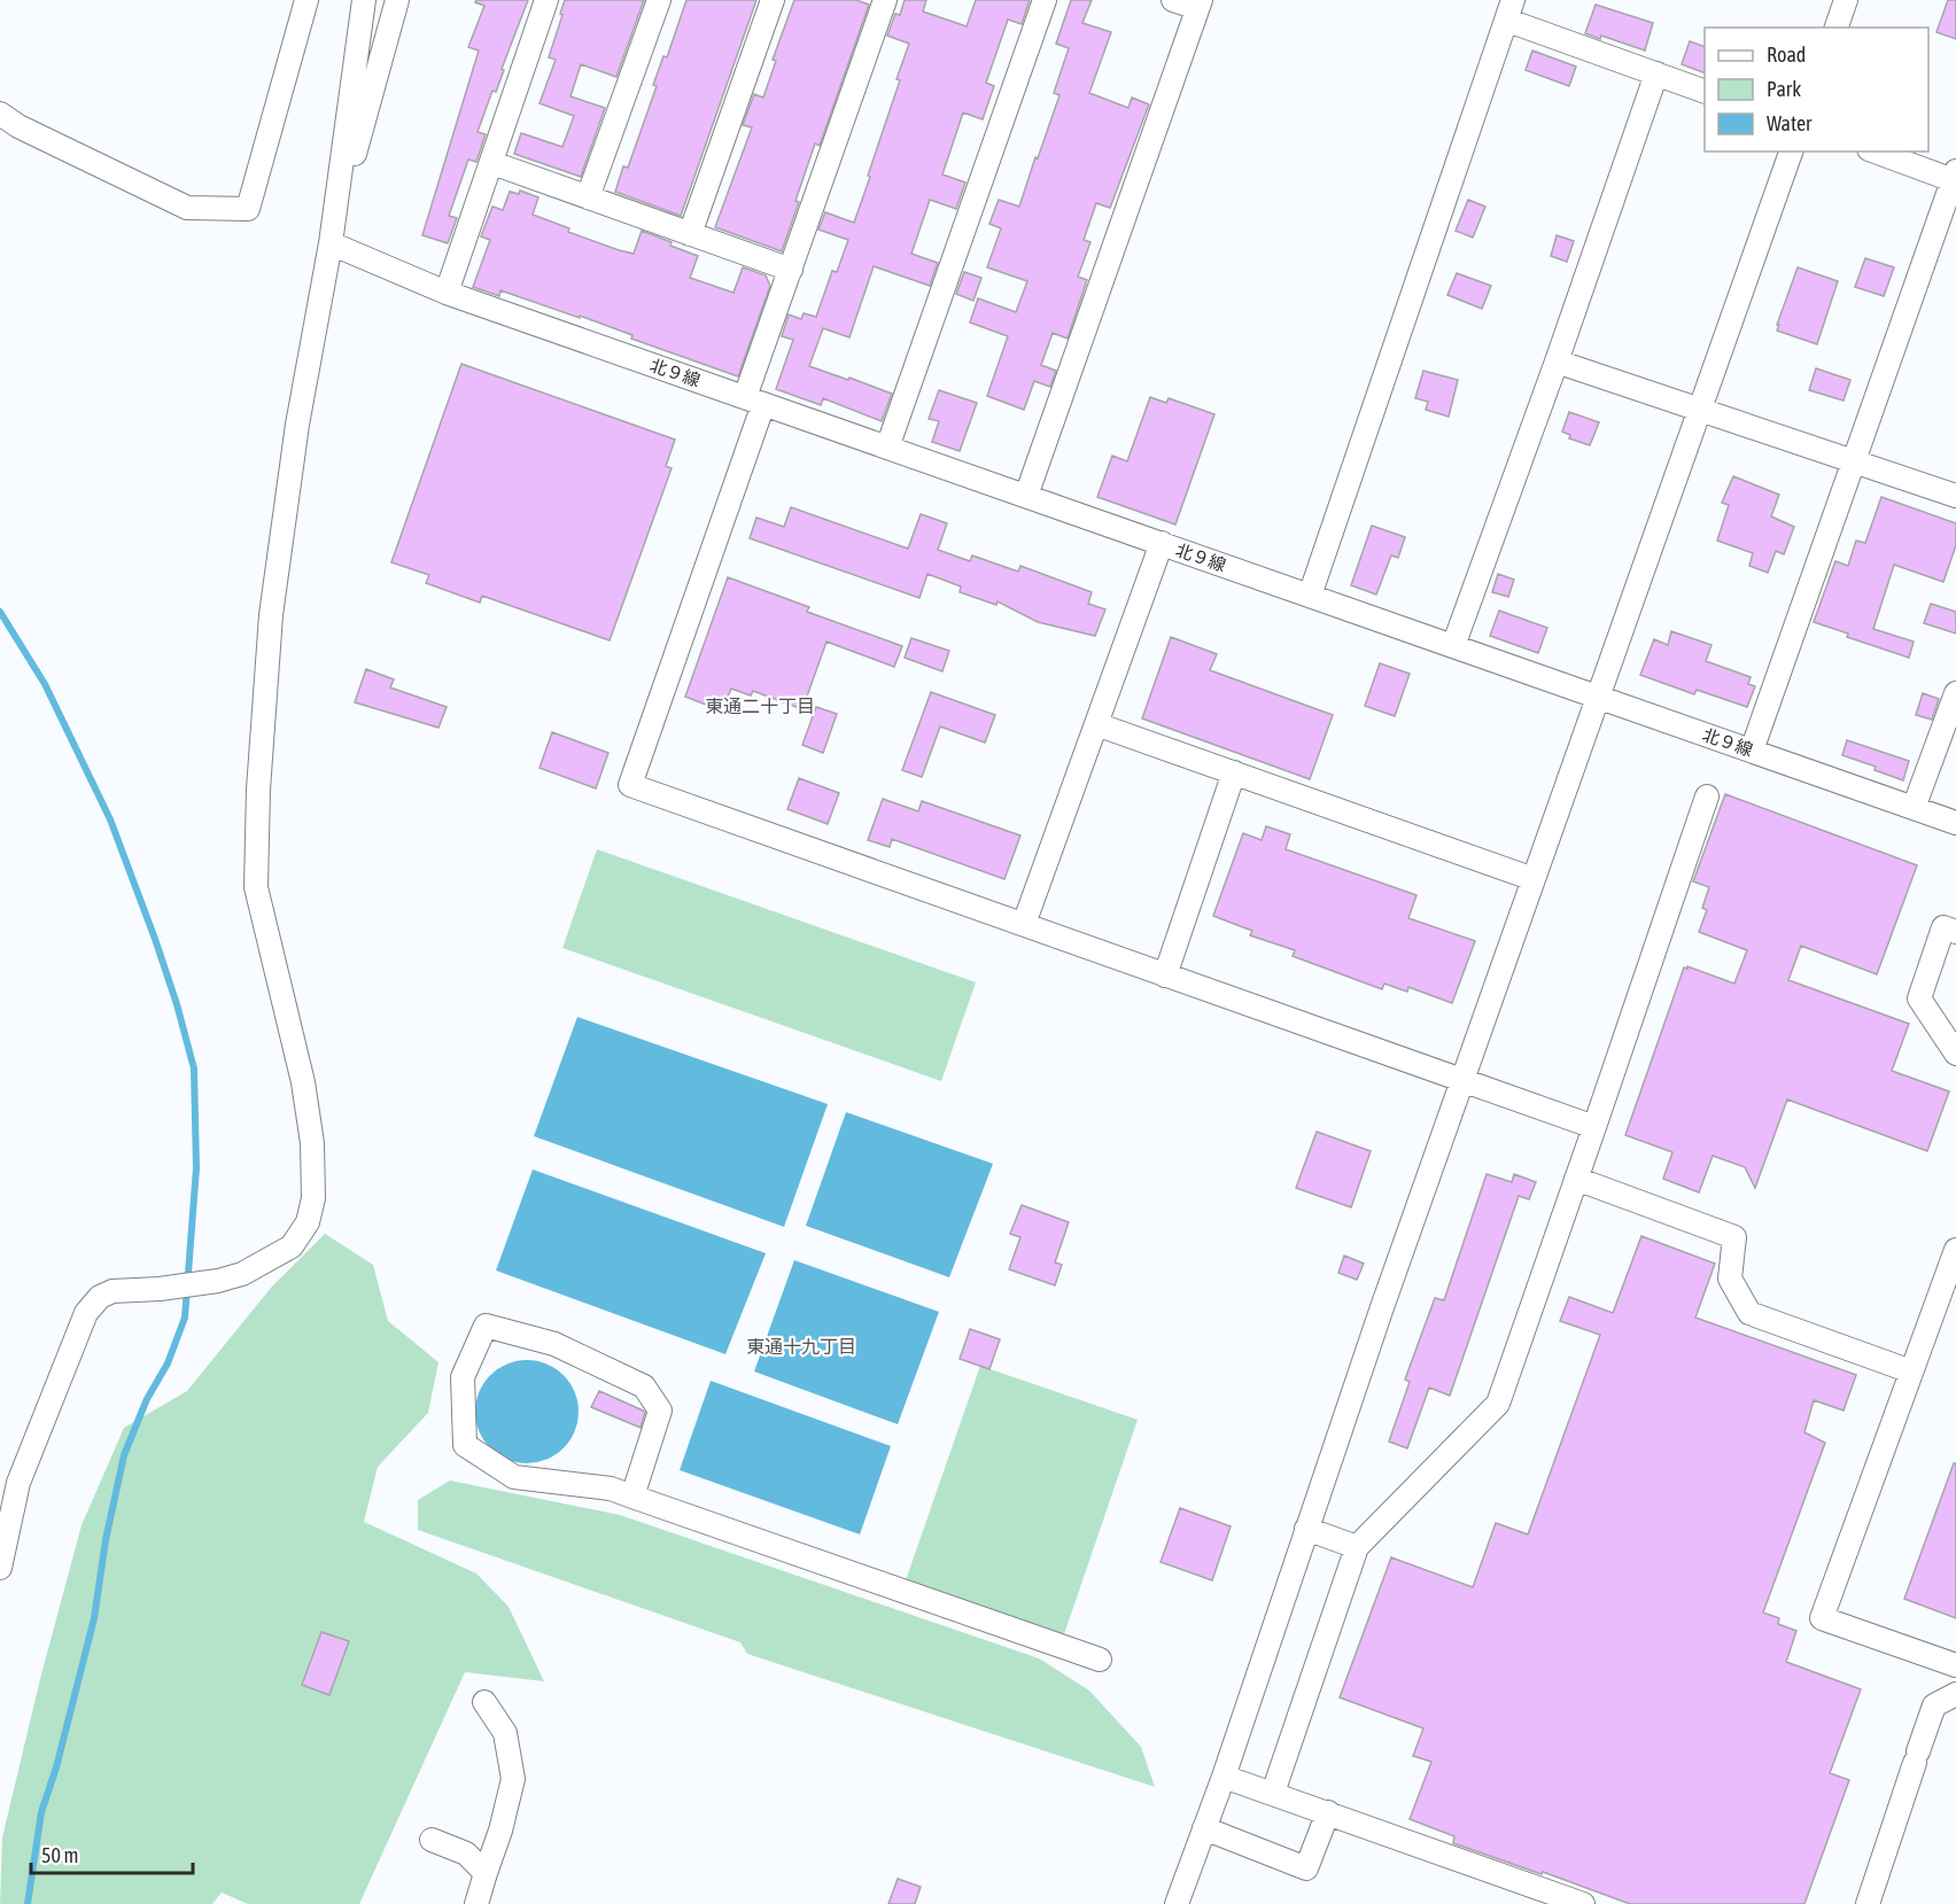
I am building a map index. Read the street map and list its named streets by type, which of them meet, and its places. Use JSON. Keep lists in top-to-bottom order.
{
  "streets": {
    "street": ["北９線"]
  },
  "districts": ["東通二十丁目", "東通十九丁目"],
  "legend": ["Road", "Park", "Water"],
  "scale_bar": "50 m"
}
